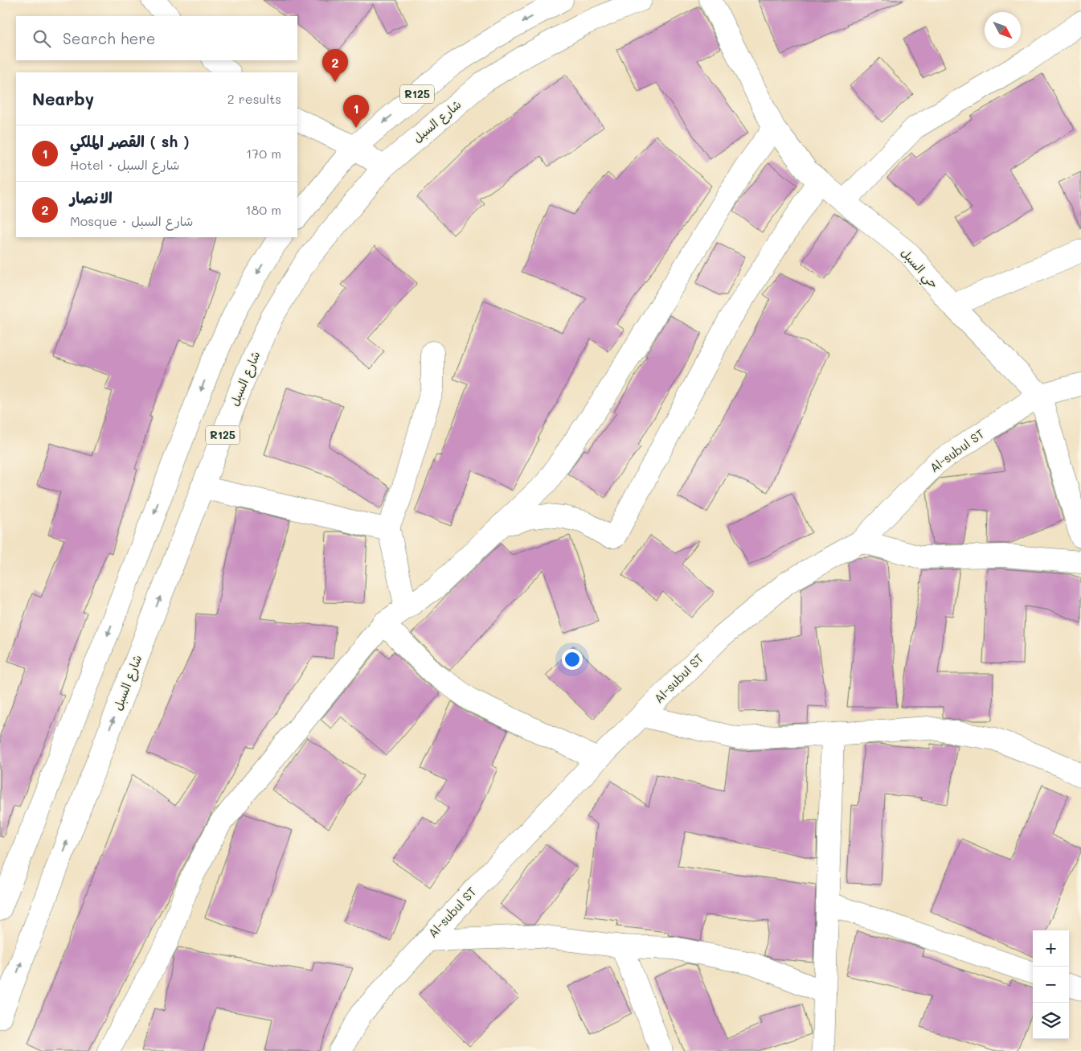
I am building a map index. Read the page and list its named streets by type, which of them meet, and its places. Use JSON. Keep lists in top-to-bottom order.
{
  "streets": {
    "street": [
      "R125",
      "شارع السبل",
      "حي السبل",
      "Al-subul ST"
    ]
  },
  "crossings": [
    ["حي السبل", "Al-subul ST"]
  ],
  "north": "bottom right",
  "page": {
    "search": "Search here",
    "pins": ["2", "1"],
    "heading": ["Nearby", "2 results"],
    "list": [
      {
        "mark": "1",
        "name": "القصر الملكي ( sh )",
        "note": "Hotel · شارع السبل",
        "value": "170 m"
      },
      {
        "mark": "2",
        "name": "الانصار",
        "note": "Mosque · شارع السبل",
        "value": "180 m"
      }
    ],
    "map_buttons": ["+", "−"]
  }
}
